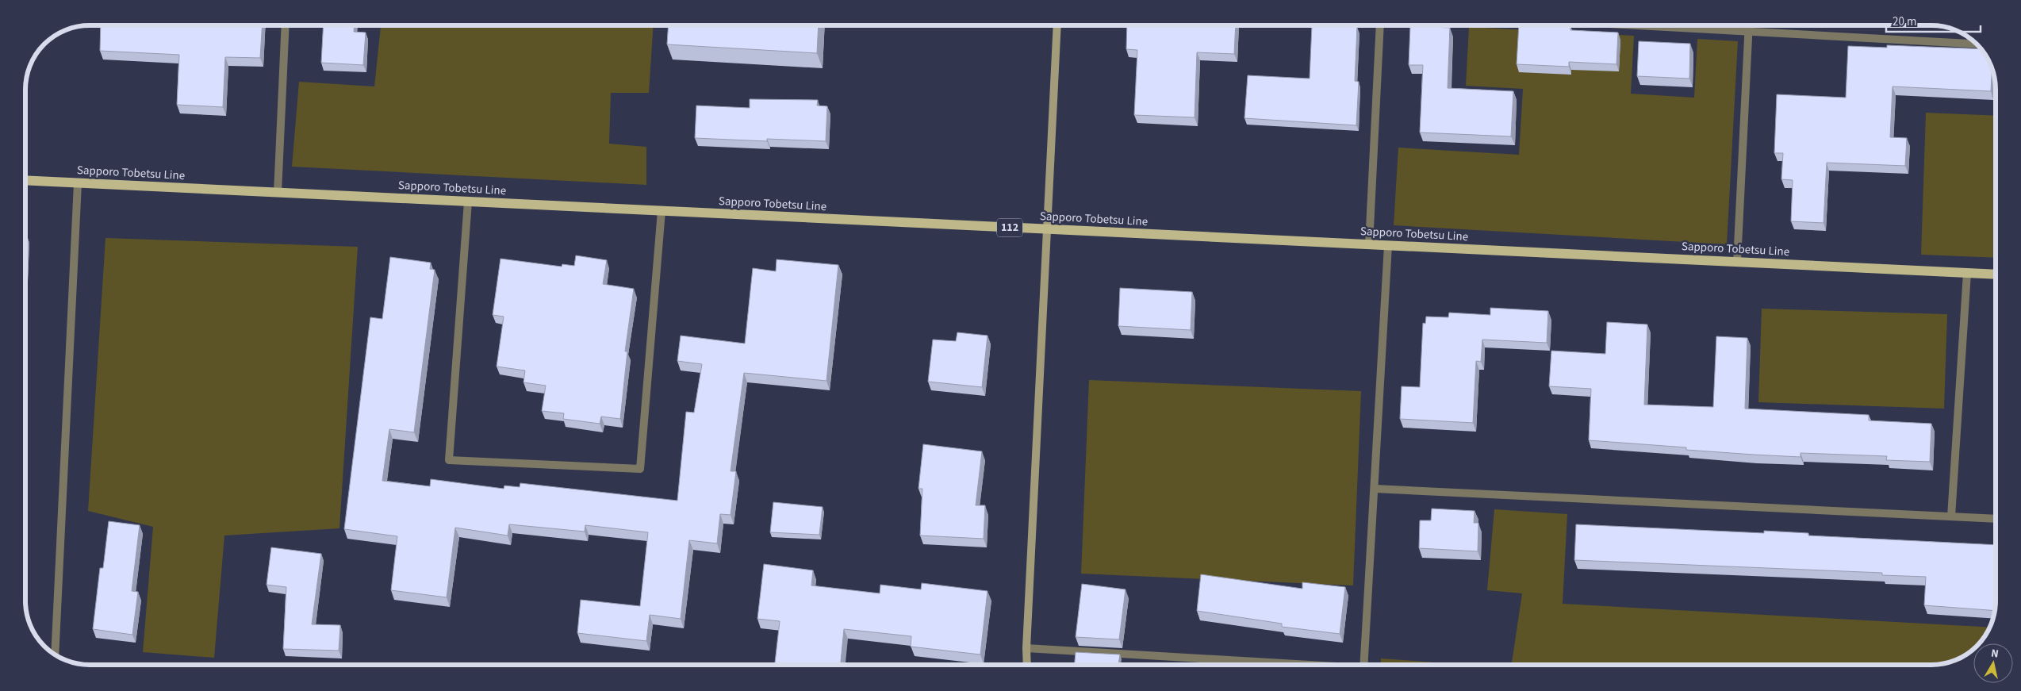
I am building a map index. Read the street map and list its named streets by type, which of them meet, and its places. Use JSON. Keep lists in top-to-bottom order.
{
  "streets": {
    "main road": ["Sapporo Tobetsu Line", "112"]
  },
  "scale_bar": "20 m",
  "north": "top"
}
